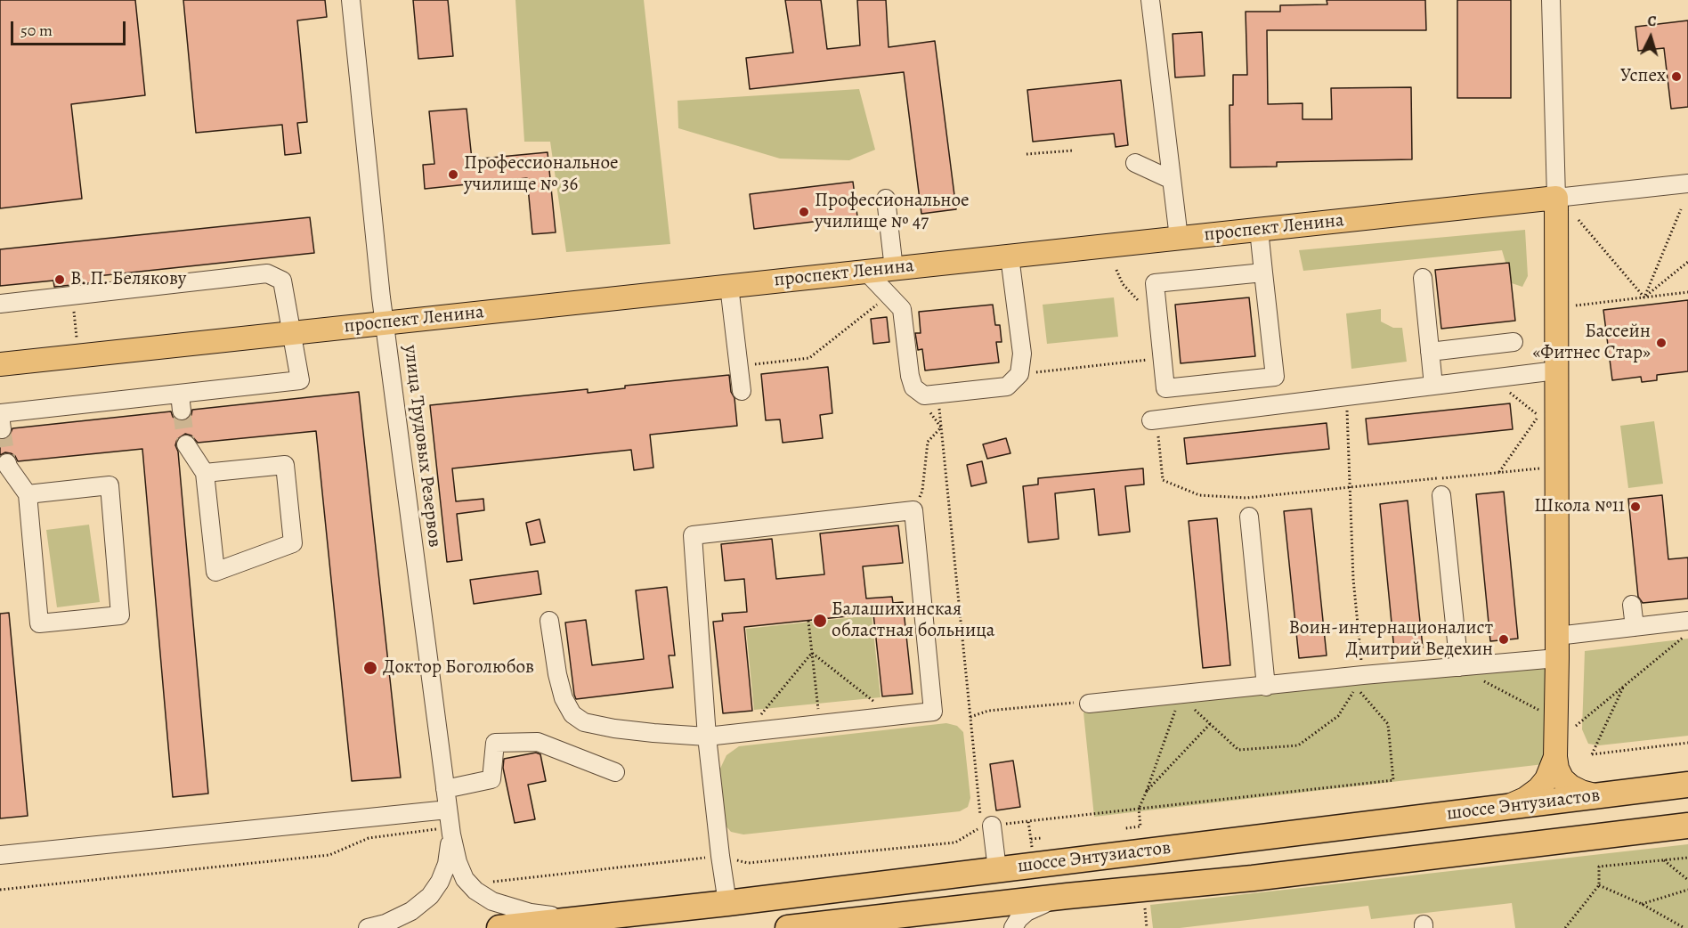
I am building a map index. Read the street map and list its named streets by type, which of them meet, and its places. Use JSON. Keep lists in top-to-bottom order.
{
  "streets": {
    "highway": ["шоссе Энтузиастов"],
    "main road": ["проспект Ленина"],
    "street": ["улица Трудовых Резервов"]
  },
  "crossings": [
    ["проспект Ленина", "улица Трудовых Резервов"],
    ["улица Трудовых Резервов", "шоссе Энтузиастов"]
  ],
  "places": [
    "Успех",
    "Профессиональное училище № 36",
    "Профессиональное училище № 47",
    "В. П. Белякову",
    "Бассейн «Фитнес Стар»",
    "Школа №11",
    "Балашихинская областная больница",
    "Воин-интернационалист Дмитрий Ведехин",
    "Доктор Боголюбов"
  ],
  "scale_bar": "50 m",
  "north": "top"
}
